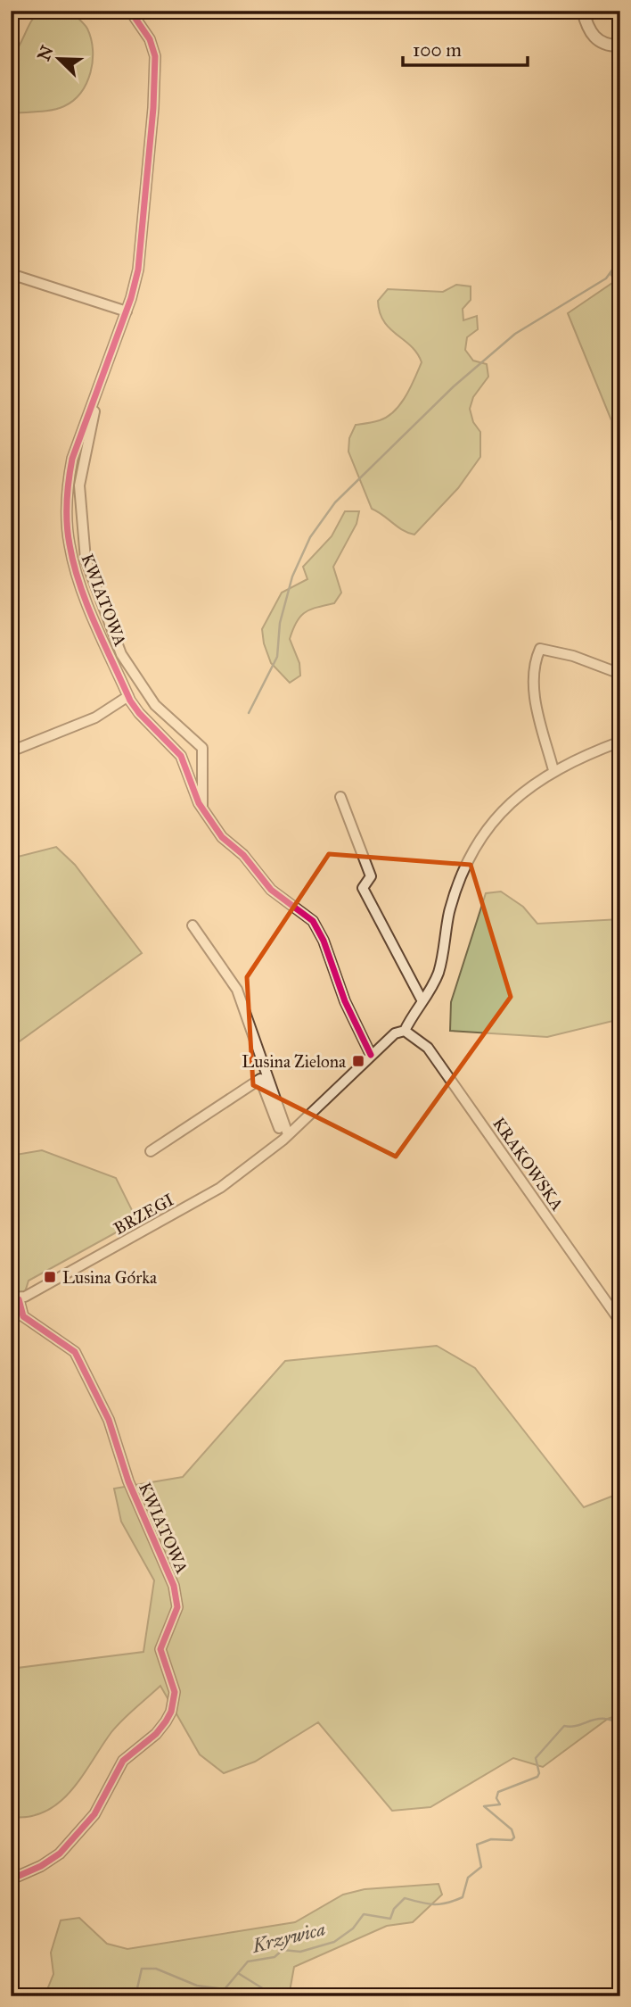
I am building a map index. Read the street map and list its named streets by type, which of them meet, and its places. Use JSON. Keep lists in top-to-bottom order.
{
  "streets": {
    "street": ["KWIATOWA", "KRAKOWSKA", "BRZEGI"]
  },
  "crossings": [
    ["KWIATOWA", "BRZEGI"],
    ["KRAKOWSKA", "BRZEGI"]
  ],
  "water": ["Krzywica"],
  "places": {
    "transit": ["Lusina Zielona", "Lusina Górka"]
  },
  "scale_bar": "100 m",
  "north": "top left"
}
